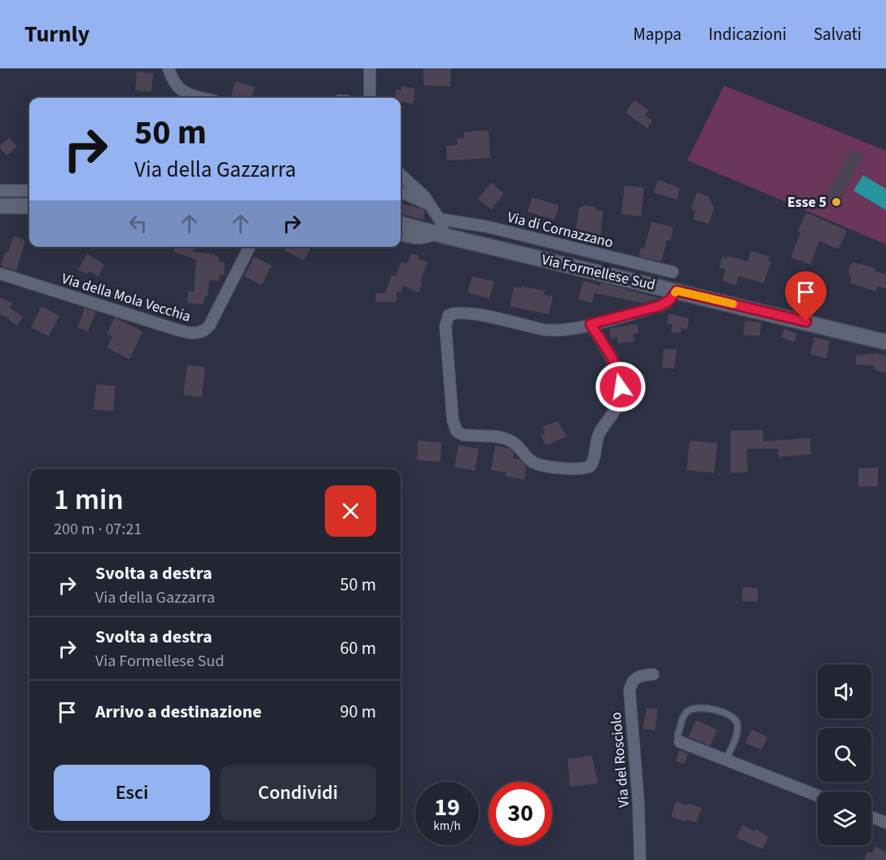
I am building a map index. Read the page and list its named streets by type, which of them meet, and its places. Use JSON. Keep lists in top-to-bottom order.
{
  "streets": {
    "street": [
      "Via di Cornazzano",
      "Via Formellese Sud",
      "Via della Mola Vecchia",
      "Via del Rosciolo"
    ]
  },
  "crossings": [
    ["Via di Cornazzano", "Via Formellese Sud"]
  ],
  "places": ["Esse 5"],
  "page": {
    "header": "Turnly",
    "nav": ["Mappa", "Indicazioni", "Salvati"],
    "turn": ["50 m", "Via della Gazzarra"],
    "heading": ["1 min", "200 m · 07:21"],
    "list": [
      {
        "name": "Svolta a destra",
        "note": "Via della Gazzarra",
        "value": "50 m"
      },
      {
        "name": "Svolta a destra",
        "note": "Via Formellese Sud",
        "value": "60 m"
      },
      {
        "name": "Arrivo a destinazione",
        "value": "90 m"
      }
    ],
    "buttons": ["Esci", "Condividi"],
    "speed": "19 km/h",
    "limit": "30"
  }
}
